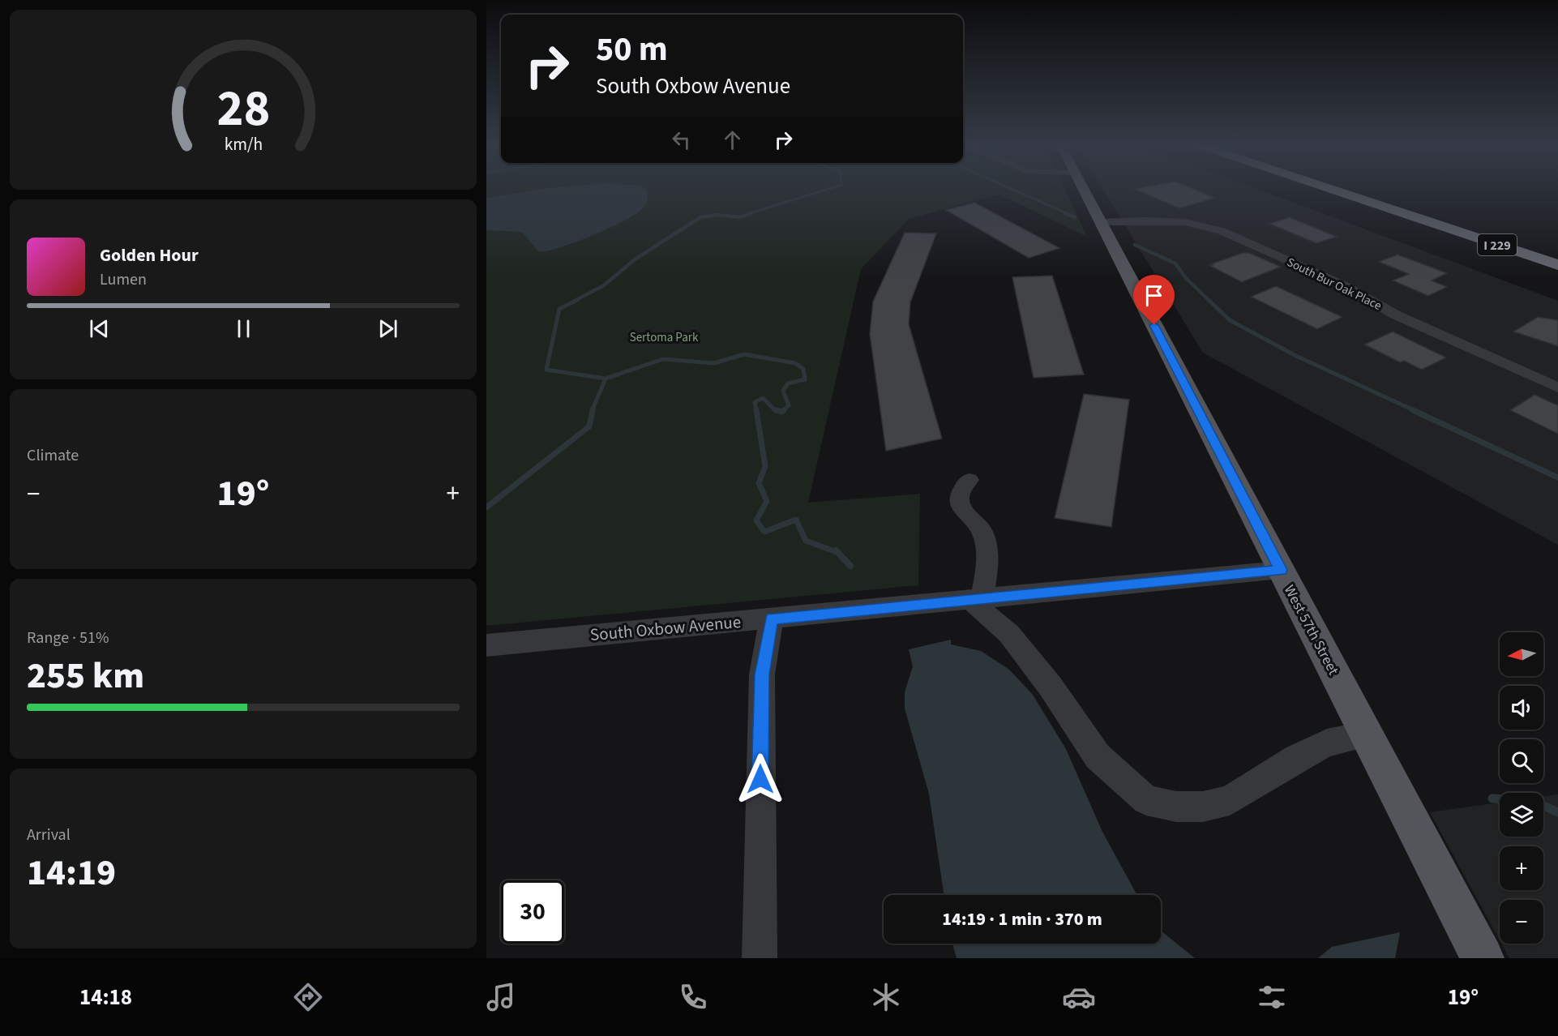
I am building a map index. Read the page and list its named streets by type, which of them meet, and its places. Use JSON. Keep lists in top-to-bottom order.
{
  "streets": {
    "main road": ["West 57th Street"],
    "street": ["South Bur Oak Place", "South Oxbow Avenue"]
  },
  "crossings": [
    ["South Bur Oak Place", "West 57th Street"],
    ["South Oxbow Avenue", "West 57th Street"]
  ],
  "parks": ["Sertoma Park"],
  "north": "left",
  "page": {
    "turn": ["50 m", "South Oxbow Avenue"],
    "song": ["Golden Hour", "Lumen"],
    "tile": [
      "Climate",
      ["Range · 51%", "255 km"],
      ["Arrival", "14:19"]
    ],
    "heat": ["−", "19°", "+"],
    "map_buttons": ["+", "−"],
    "limit": "30",
    "trip": "14:19 · 1 min · 370 m",
    "tabs": ["14:18", "19°"],
    "gauge": ["28", "km/h"]
  }
}
